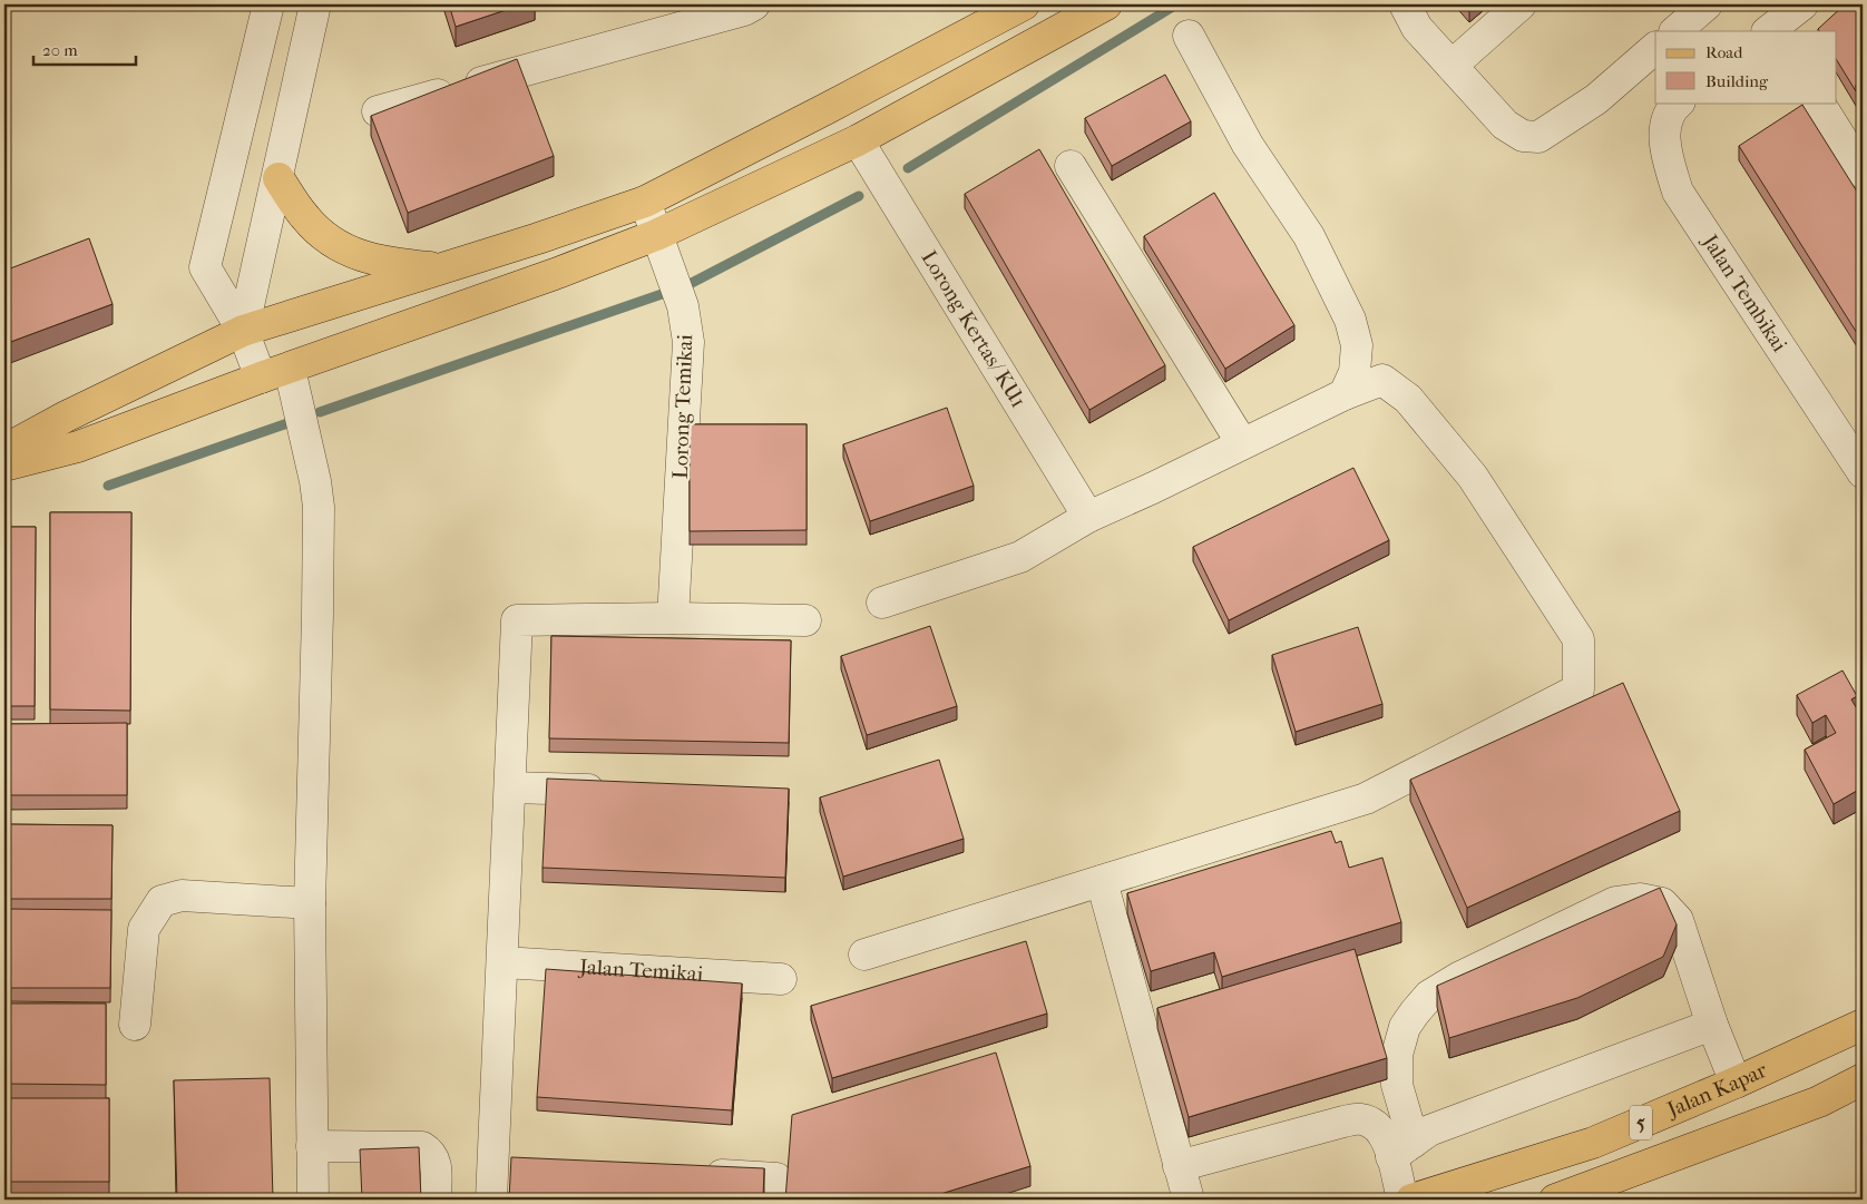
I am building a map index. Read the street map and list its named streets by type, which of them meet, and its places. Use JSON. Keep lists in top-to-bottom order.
{
  "streets": {
    "main road": ["Jalan Kapar", "5"],
    "street": [
      "Jalan Tembikai",
      "Lorong Kertas/ KU1",
      "Lorong Temikai",
      "Jalan Temikai"
    ]
  },
  "legend": ["Road", "Building"],
  "scale_bar": "20 m"
}
